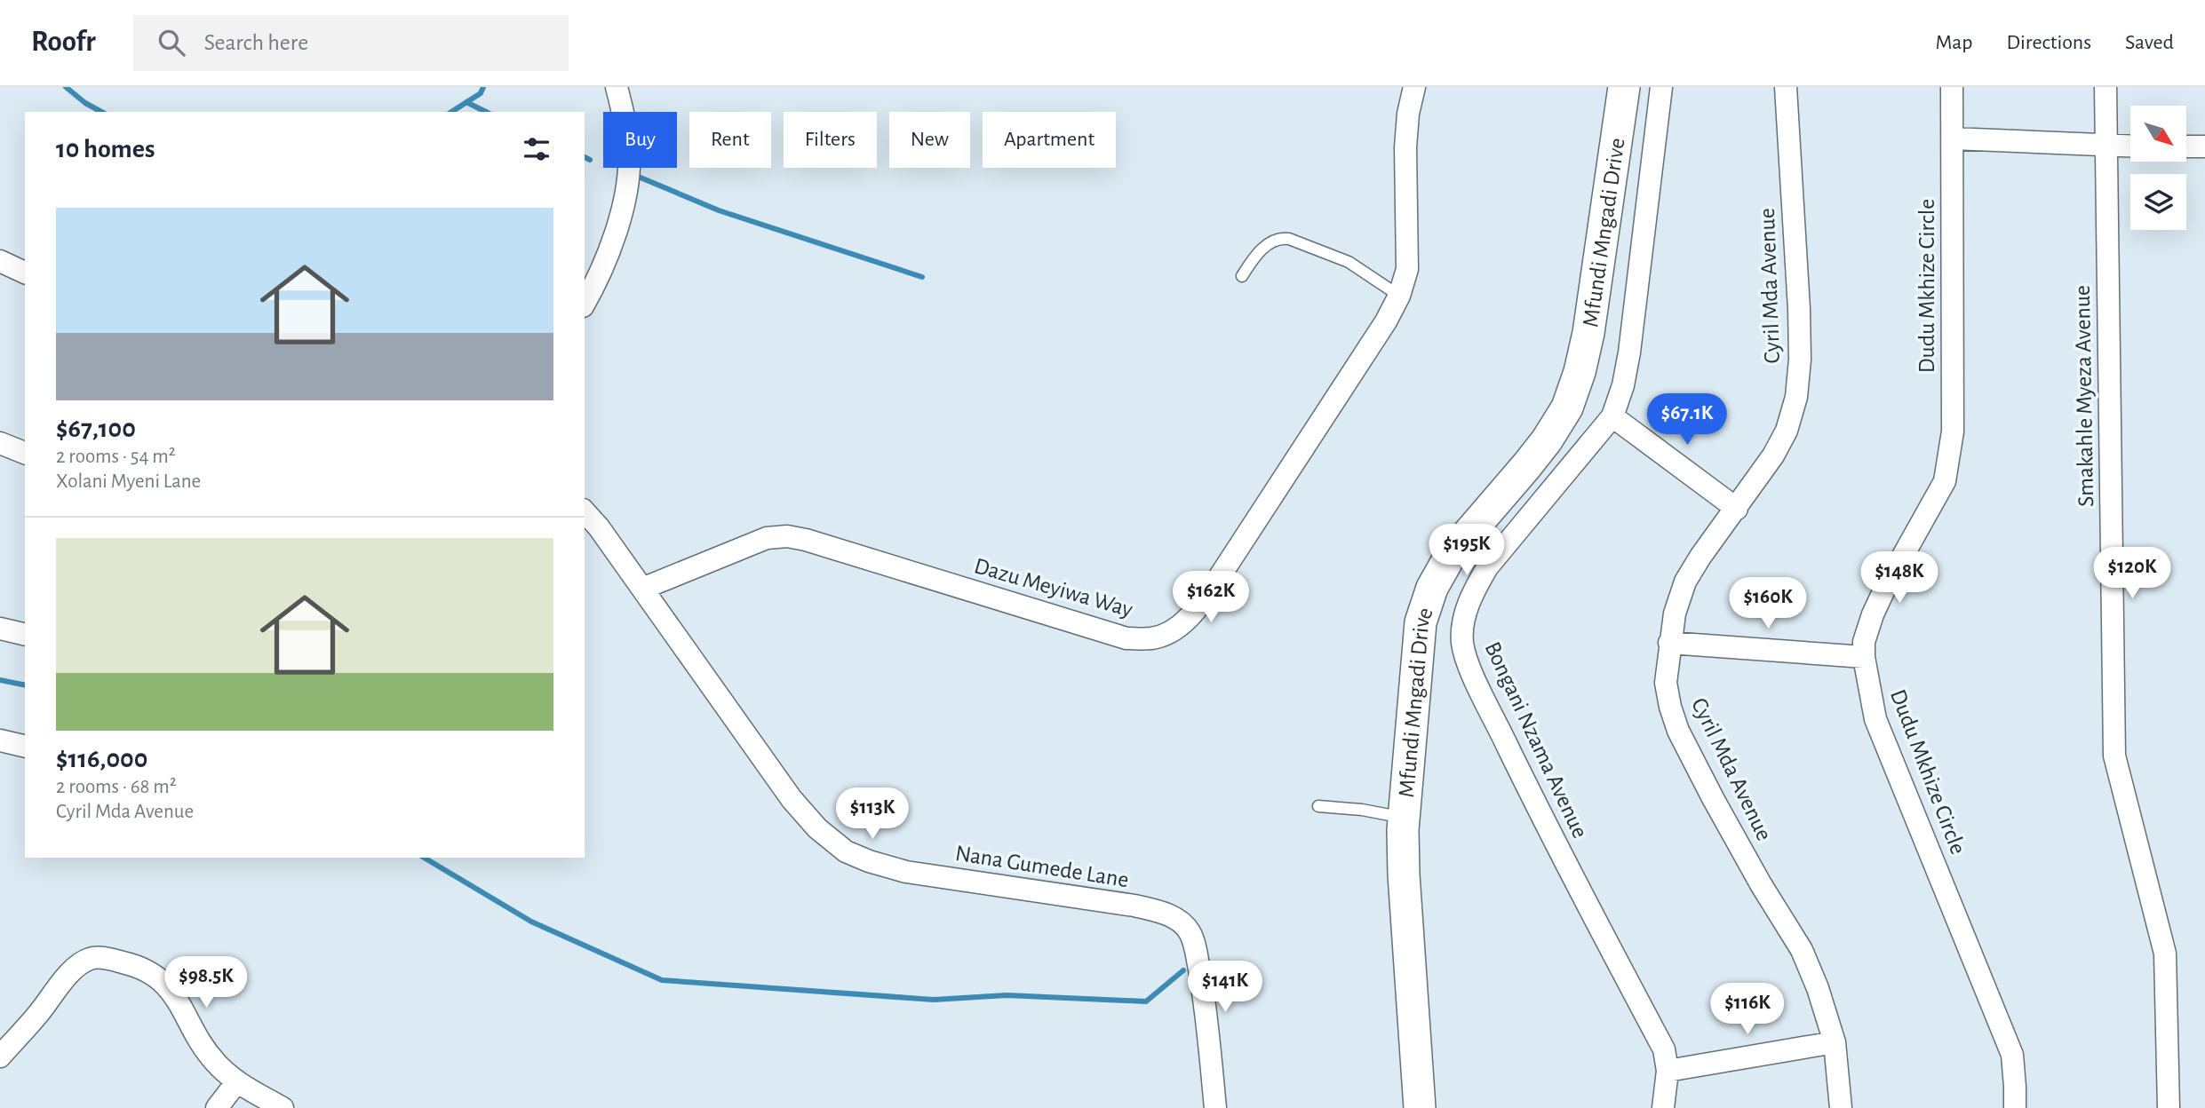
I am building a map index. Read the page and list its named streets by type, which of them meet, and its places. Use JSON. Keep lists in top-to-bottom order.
{
  "streets": {
    "street": [
      "Mfundi Mngadi Drive",
      "Cyril Mda Avenue",
      "Dudu Mkhize Circle",
      "Smakahle Myeza Avenue",
      "Dazu Meyiwa Way",
      "Bongani Nzama Avenue",
      "Nana Gumede Lane"
    ]
  },
  "crossings": [
    ["Dazu Meyiwa Way", "Nana Gumede Lane"]
  ],
  "north": "bottom right",
  "page": {
    "header": "Roofr",
    "search": "Search here",
    "nav": ["Map", "Directions", "Saved"],
    "chip": [
      "Buy",
      "Rent",
      "Filters",
      "New",
      "Apartment"
    ],
    "heading": "10 homes",
    "list": [
      {
        "name": "$67,100",
        "note": "2 rooms · 54 m² · Xolani Myeni Lane"
      },
      {
        "name": "$116,000",
        "note": "2 rooms · 68 m² · Cyril Mda Avenue"
      }
    ],
    "price": [
      "$67.1K",
      "$195K",
      "$120K",
      "$148K",
      "$162K",
      "$160K",
      "$113K",
      "$98.5K",
      "$141K",
      "$116K"
    ]
  }
}
